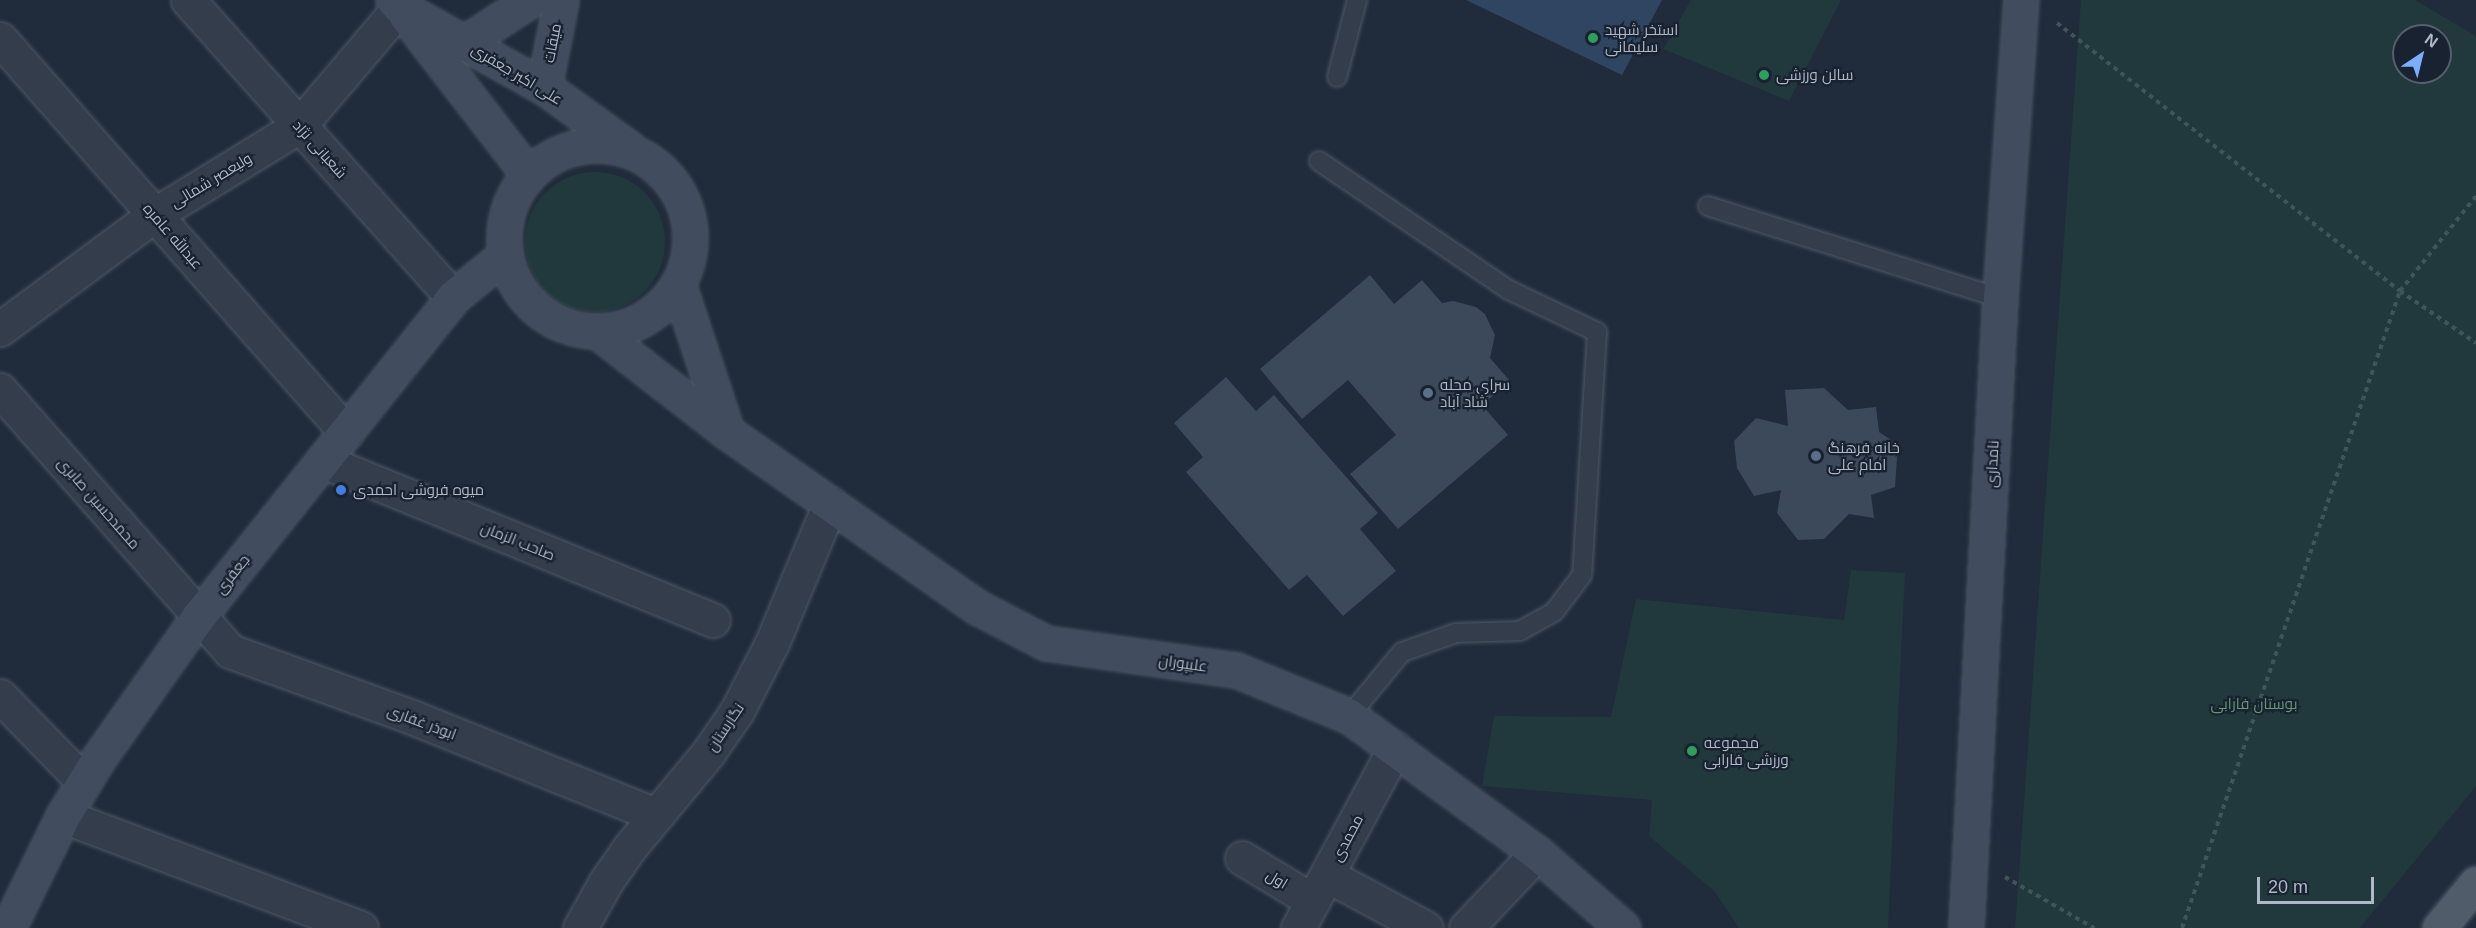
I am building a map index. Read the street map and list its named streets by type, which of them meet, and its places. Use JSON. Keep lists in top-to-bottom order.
{
  "streets": {
    "street": [
      "میقات",
      "علی اکبر جعفری",
      "شعبانی نژاد",
      "ولیعصر شمالی",
      "عبدالله عامره",
      "نامداری",
      "محمدحسین صابری",
      "صاحب الزمان",
      "جعفری",
      "علیپوران",
      "ابوذر غفاری",
      "نگارستان",
      "محمدی",
      "اول"
    ]
  },
  "crossings": [
    ["میقات", "علی اکبر جعفری"],
    ["علی اکبر جعفری", "ولیعصر شمالی"],
    ["علی اکبر جعفری", "جعفری"],
    ["علی اکبر جعفری", "علیپوران"],
    ["شعبانی نژاد", "ولیعصر شمالی"],
    ["شعبانی نژاد", "جعفری"],
    ["ولیعصر شمالی", "عبدالله عامره"],
    ["عبدالله عامره", "جعفری"],
    ["محمدحسین صابری", "جعفری"],
    ["محمدحسین صابری", "ابوذر غفاری"],
    ["صاحب الزمان", "جعفری"],
    ["جعفری", "علیپوران"],
    ["جعفری", "ابوذر غفاری"],
    ["علیپوران", "نگارستان"],
    ["علیپوران", "محمدی"],
    ["ابوذر غفاری", "نگارستان"],
    ["محمدی", "اول"]
  ],
  "parks": ["بوستان فارابی"],
  "places": [
    "استخر شهید سلیمانی",
    "سالن ورزشی",
    "سرای محله شاد آباد",
    "خانه فرهنگ امام علی",
    "میوه فروشی احمدی",
    "مجموعه ورزشی فارابی"
  ],
  "scale_bar": "20 m",
  "north": "top right"
}
